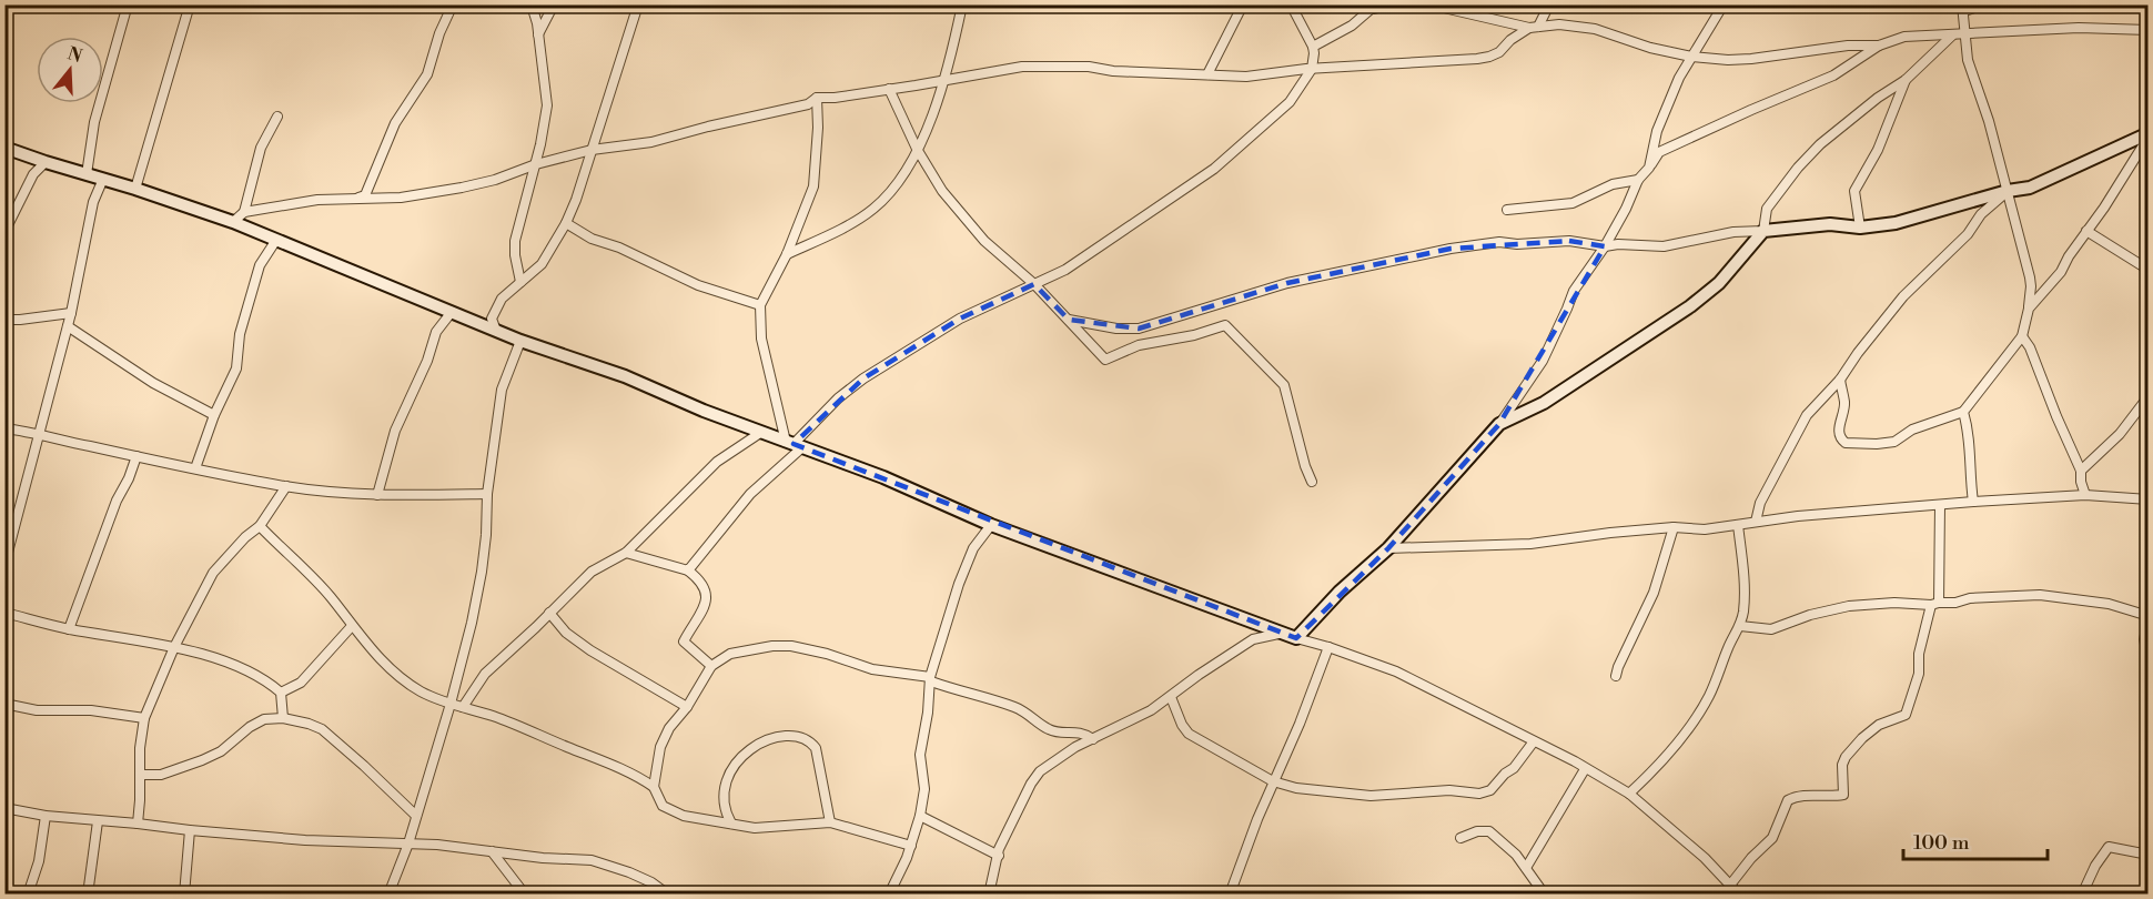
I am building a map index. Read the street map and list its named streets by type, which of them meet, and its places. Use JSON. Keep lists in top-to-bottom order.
{
  "scale_bar": "100 m",
  "north": "top"
}
